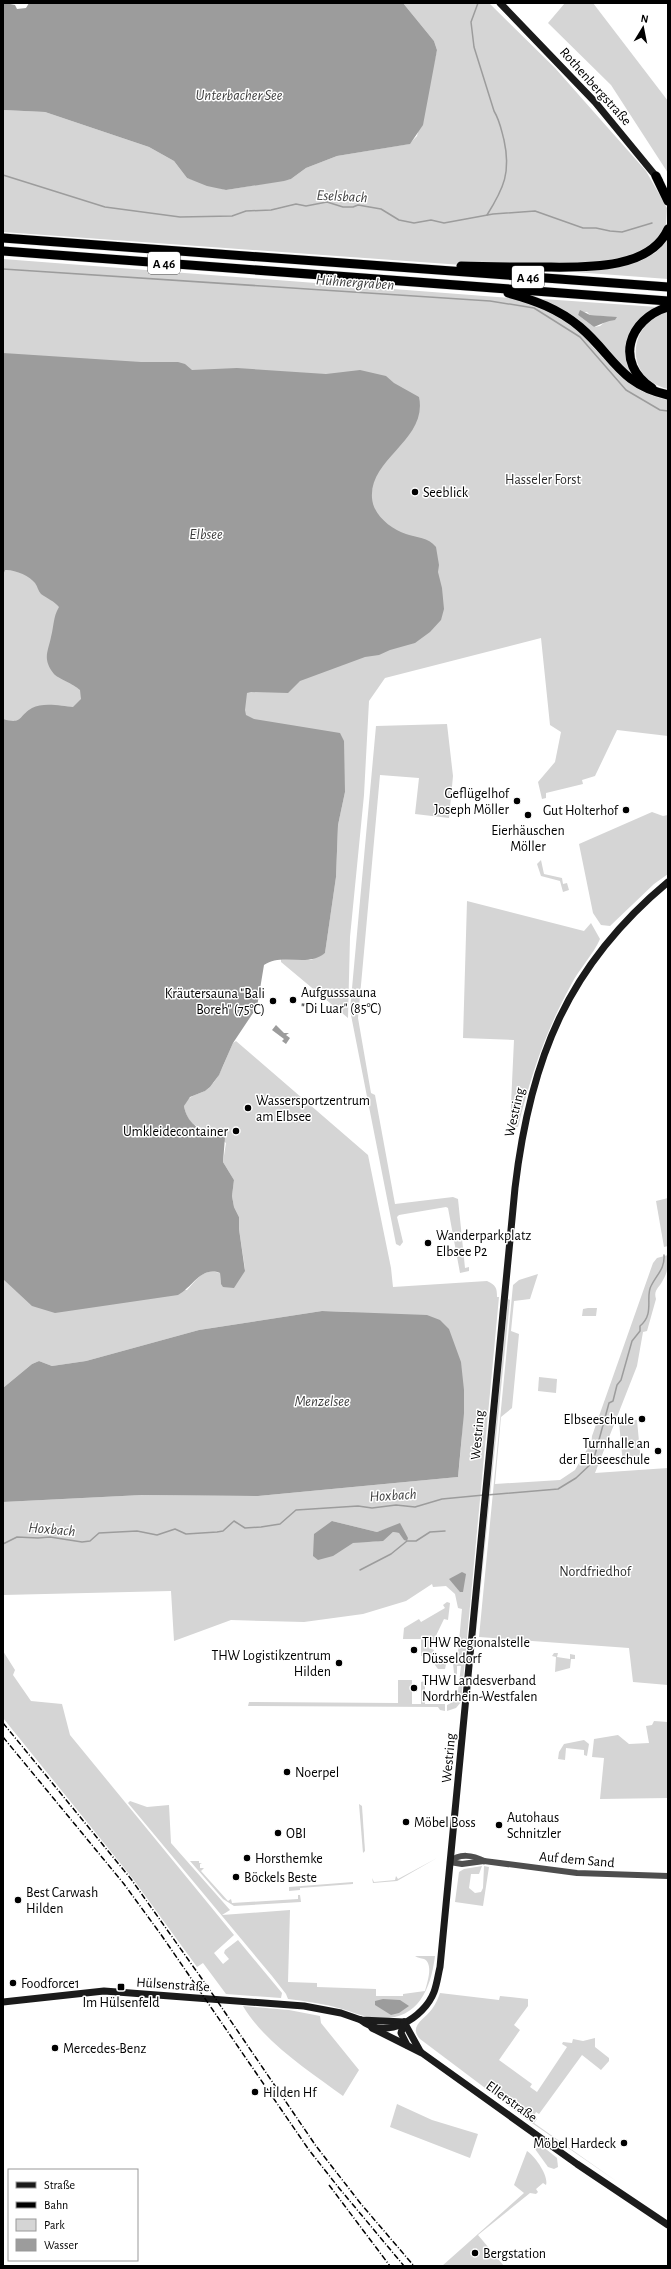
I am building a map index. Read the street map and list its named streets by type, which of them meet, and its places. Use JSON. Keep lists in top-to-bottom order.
{
  "streets": {
    "highway": ["A 46"],
    "main road": [
      "Rothenbergstraße",
      "Westring",
      "Hülsenstraße",
      "Ellerstraße"
    ],
    "street": ["Auf dem Sand"]
  },
  "crossings": [
    ["Westring", "Auf dem Sand"],
    ["Westring", "Ellerstraße"],
    ["Hülsenstraße", "Ellerstraße"]
  ],
  "water": [
    "Unterbacher See",
    "Eselsbach",
    "Hühnergraben",
    "Elbsee",
    "Menzelsee",
    "Hoxbach"
  ],
  "parks": ["Hasseler Forst", "Nordfriedhof"],
  "places": {
    "other": [
      "Seeblick",
      "Geflügelhof Joseph Möller",
      "Gut Holterhof",
      "Eierhäuschen Möller",
      "Aufgusssauna \"Di Luar\" (85°C)",
      "Kräutersauna \"Bali Boreh\" (75°C)",
      "Wassersportzentrum am Elbsee",
      "Umkleidecontainer",
      "Wanderparkplatz Elbsee P2",
      "Elbseeschule",
      "Turnhalle an der Elbseeschule",
      "THW Regionalstelle Düsseldorf",
      "THW Logistikzentrum Hilden",
      "THW Landesverband Nordrhein-Westfalen",
      "Noerpel",
      "Möbel Boss",
      "Autohaus Schnitzler",
      "OBI",
      "Horsthemke",
      "Böckels Beste",
      "Best Carwash Hilden",
      "Foodforce1",
      "Mercedes-Benz",
      "Hilden Hf",
      "Möbel Hardeck",
      "Bergstation"
    ],
    "transit": ["Im Hülsenfeld"]
  },
  "legend": [
    "Straße",
    "Bahn",
    "Park",
    "Wasser"
  ],
  "north": "top"
}
